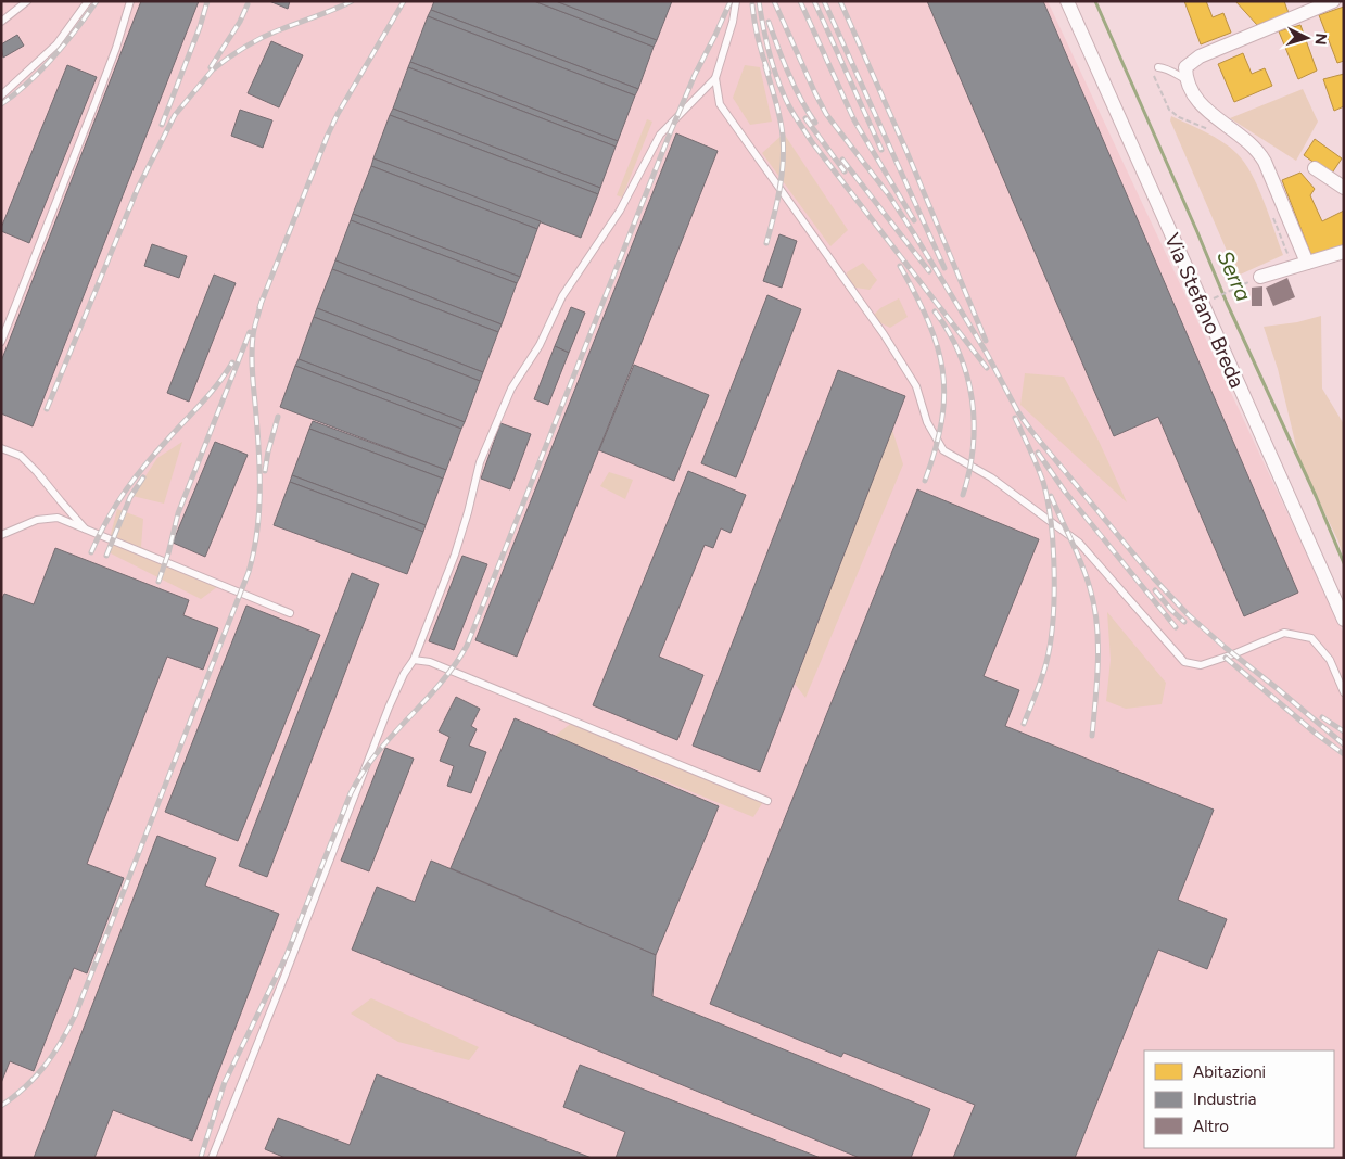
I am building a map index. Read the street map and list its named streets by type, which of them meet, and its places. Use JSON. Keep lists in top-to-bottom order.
{
  "streets": {
    "street": ["Via Stefano Breda"]
  },
  "water": ["Serra"],
  "legend": ["Abitazioni", "Industria", "Altro"],
  "north": "right"
}
